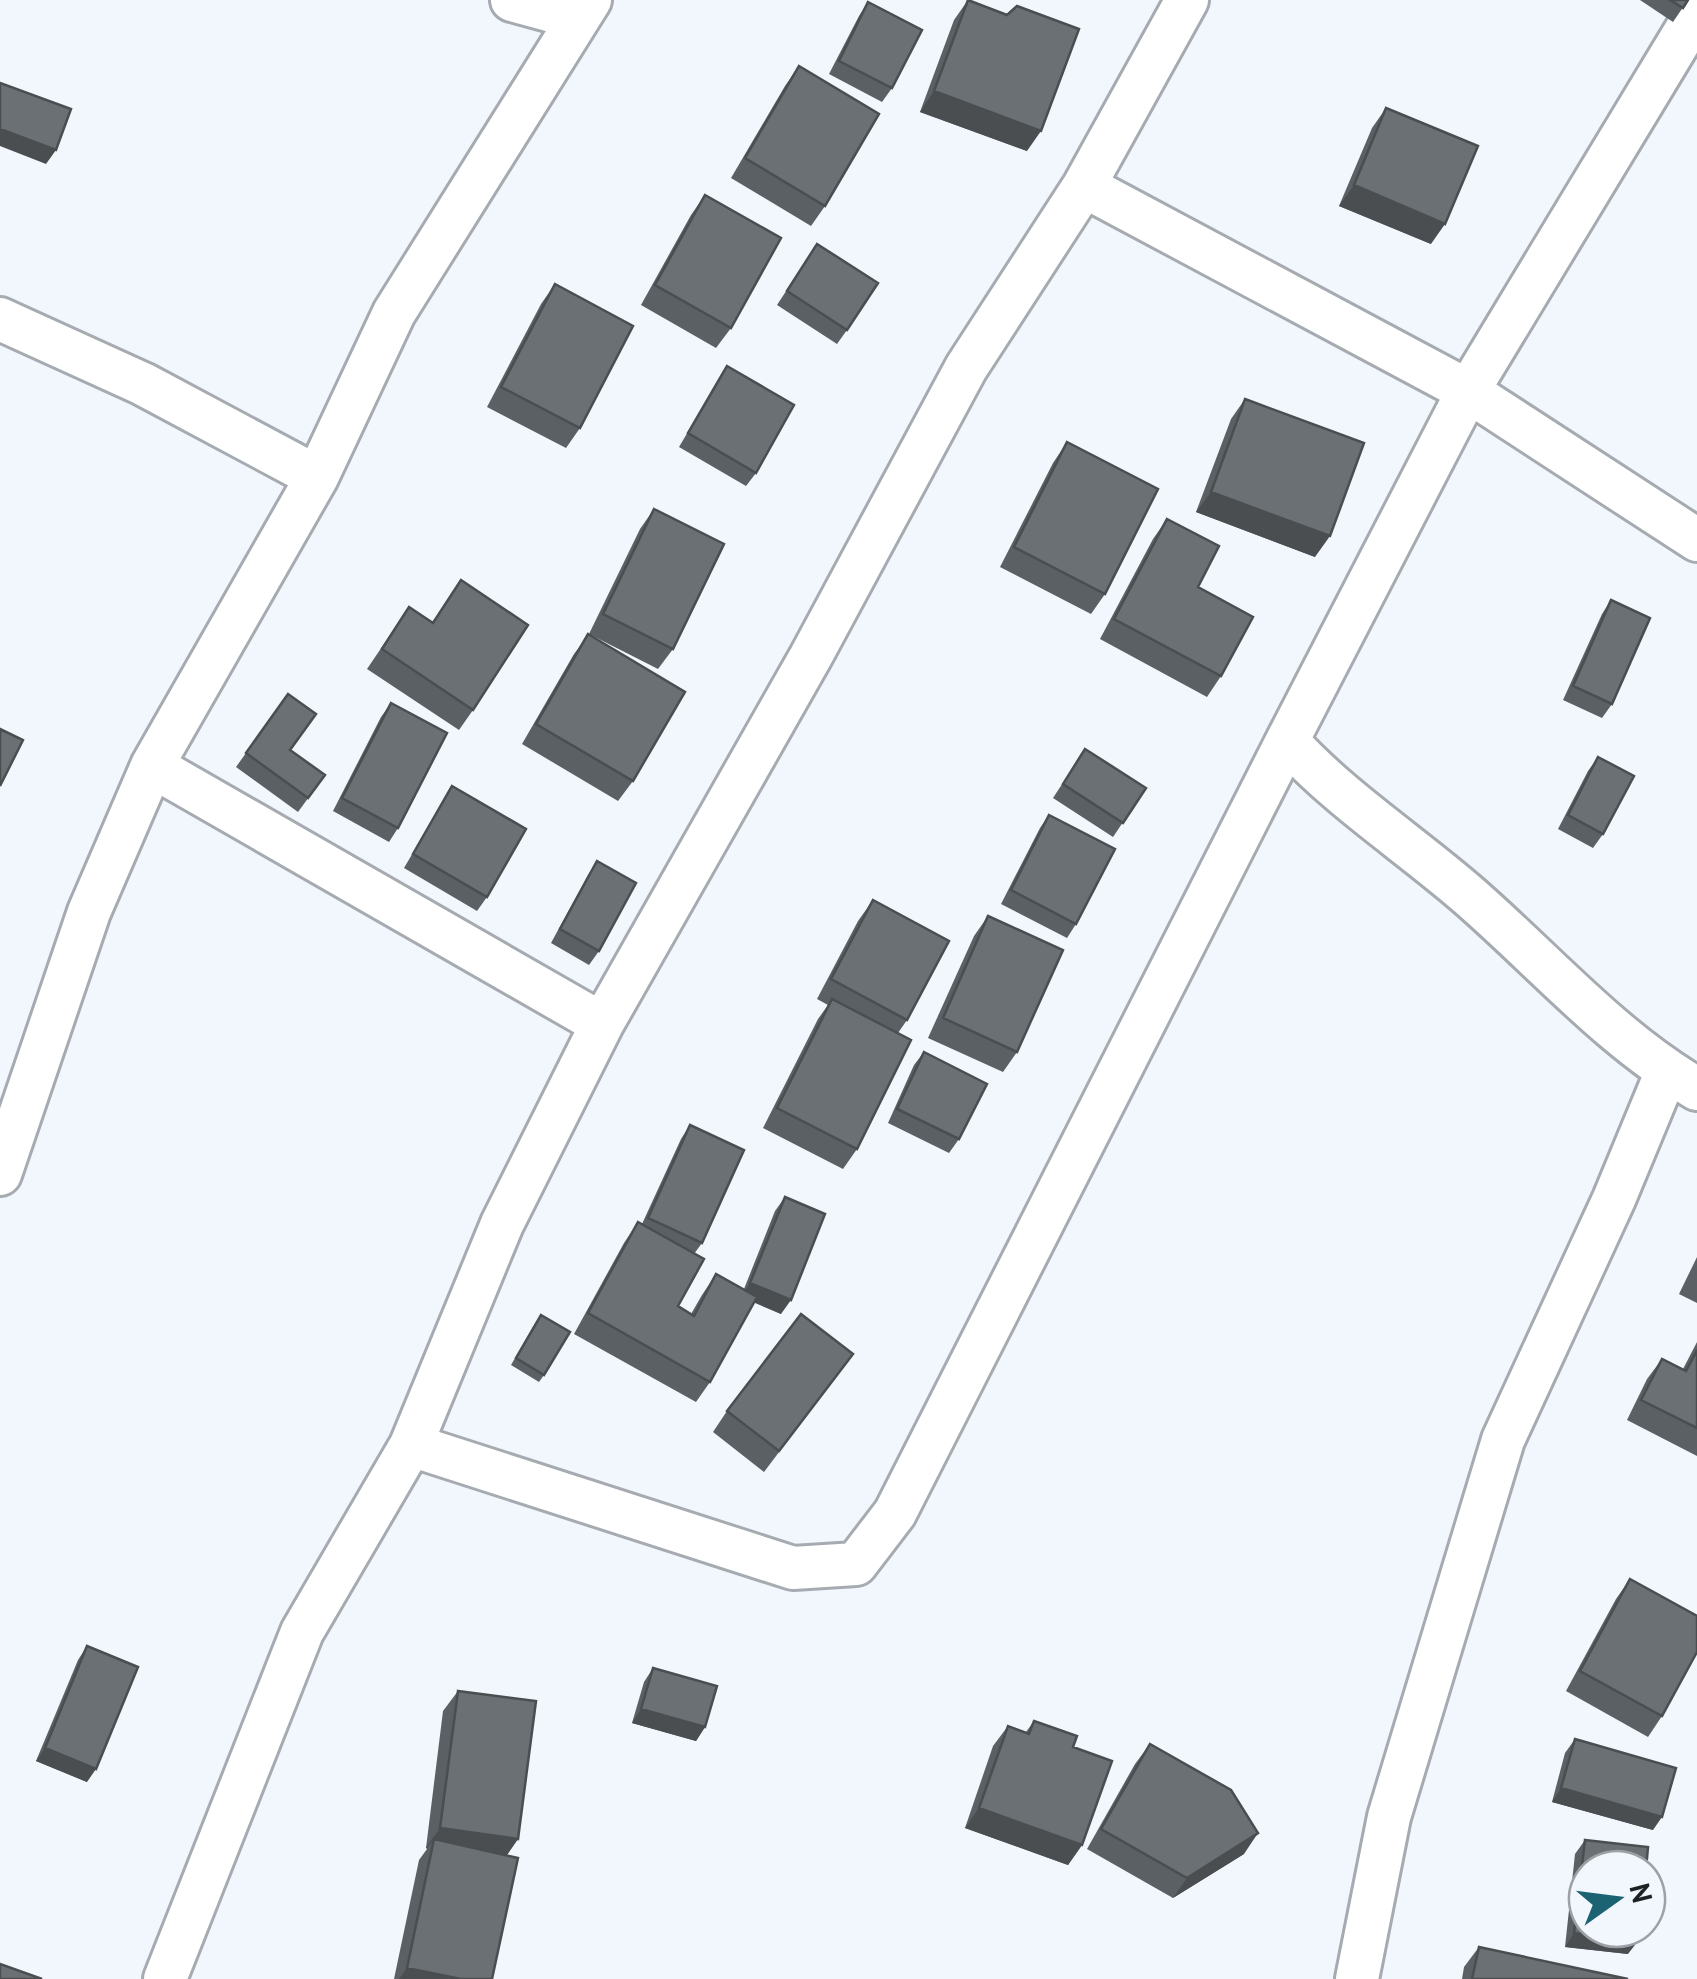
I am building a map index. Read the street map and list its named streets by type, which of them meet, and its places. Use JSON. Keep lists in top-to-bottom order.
{
  "north": "right"
}
